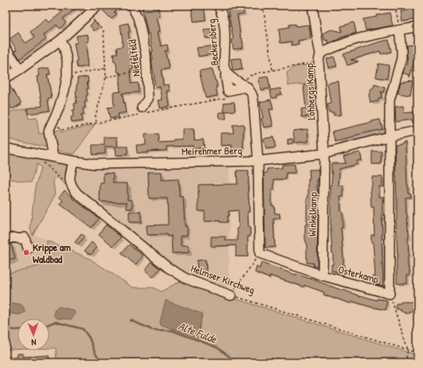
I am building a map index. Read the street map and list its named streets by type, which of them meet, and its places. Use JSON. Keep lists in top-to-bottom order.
{
  "streets": {
    "street": [
      "Beckersberg",
      "Niefelfeld",
      "Lohbergs Kamp",
      "Meirehmer Berg",
      "Winkelkamp",
      "Osterkamp",
      "Helmser Kirchweg"
    ]
  },
  "crossings": [
    ["Beckersberg", "Meirehmer Berg"],
    ["Lohbergs Kamp", "Meirehmer Berg"],
    ["Lohbergs Kamp", "Winkelkamp"],
    ["Lohbergs Kamp", "Osterkamp"],
    ["Meirehmer Berg", "Winkelkamp"],
    ["Meirehmer Berg", "Osterkamp"],
    ["Winkelkamp", "Osterkamp"]
  ],
  "water": ["Alte Fulde"],
  "places": ["Krippe am Waldbad"],
  "north": "bottom"
}
